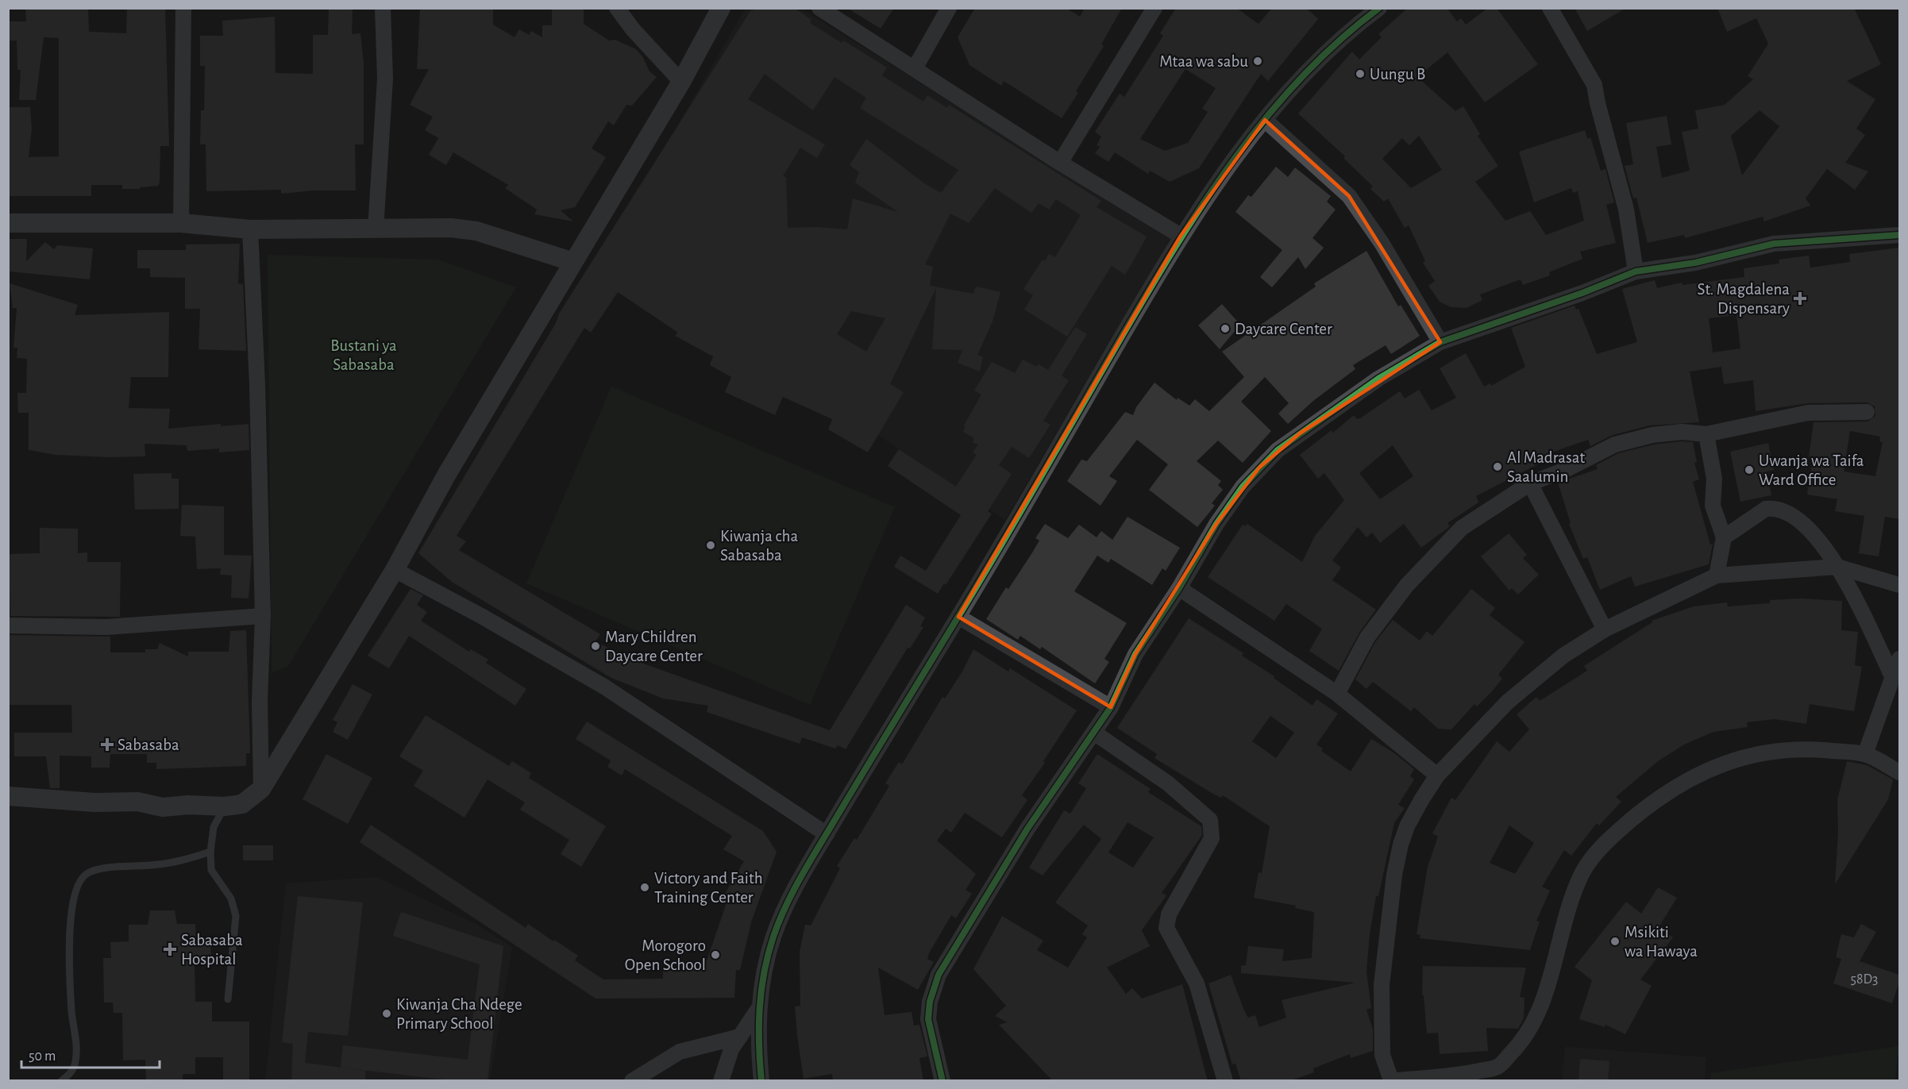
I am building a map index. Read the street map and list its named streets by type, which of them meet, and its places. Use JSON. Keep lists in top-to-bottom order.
{
  "parks": ["Bustani ya Sabasaba"],
  "places": {
    "other": [
      "Mtaa wa sabu",
      "Uungu B",
      "Daycare Center",
      "Al Madrasat Saalumin",
      "Uwanja wa Taifa Ward Office",
      "Kiwanja cha Sabasaba",
      "Mary Children Daycare Center",
      "Victory and Faith Training Center",
      "Msikiti wa Hawaya",
      "Morogoro Open School",
      "Kiwanja Cha Ndege Primary School"
    ],
    "health": ["St. Magdalena Dispensary", "Sabasaba", "Sabasaba Hospital"]
  },
  "house_numbers": ["58D3"],
  "scale_bar": "50 m"
}
